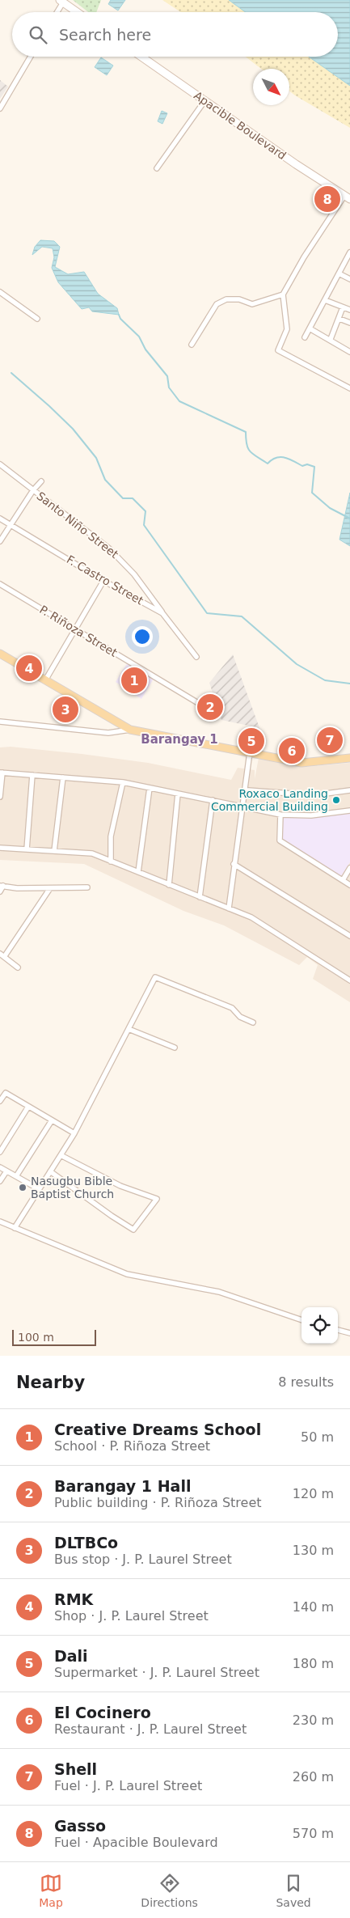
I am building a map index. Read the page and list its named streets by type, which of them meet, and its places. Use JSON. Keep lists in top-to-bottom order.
{
  "streets": {
    "street": [
      "Apacible Boulevard",
      "Santo Niño Street",
      "F. Castro Street",
      "P. Riñoza Street"
    ]
  },
  "crossings": [
    ["Santo Niño Street", "F. Castro Street"]
  ],
  "districts": ["Barangay 1"],
  "places": ["Roxaco Landing Commercial Building", "Nasugbu Bible Baptist Church"],
  "scale_bar": "100 m",
  "north": "bottom right",
  "page": {
    "search": "Search here",
    "pins": [
      "8",
      "4",
      "1",
      "2",
      "3",
      "7",
      "5",
      "6"
    ],
    "scale": "100 m",
    "heading": ["Nearby", "8 results"],
    "list": [
      {
        "mark": "1",
        "name": "Creative Dreams School",
        "note": "School · P. Riñoza Street",
        "value": "50 m"
      },
      {
        "mark": "2",
        "name": "Barangay 1 Hall",
        "note": "Public building · P. Riñoza Street",
        "value": "120 m"
      },
      {
        "mark": "3",
        "name": "DLTBCo",
        "note": "Bus stop · J. P. Laurel Street",
        "value": "130 m"
      },
      {
        "mark": "4",
        "name": "RMK",
        "note": "Shop · J. P. Laurel Street",
        "value": "140 m"
      },
      {
        "mark": "5",
        "name": "Dali",
        "note": "Supermarket · J. P. Laurel Street",
        "value": "180 m"
      },
      {
        "mark": "6",
        "name": "El Cocinero",
        "note": "Restaurant · J. P. Laurel Street",
        "value": "230 m"
      },
      {
        "mark": "7",
        "name": "Shell",
        "note": "Fuel · J. P. Laurel Street",
        "value": "260 m"
      },
      {
        "mark": "8",
        "name": "Gasso",
        "note": "Fuel · Apacible Boulevard",
        "value": "570 m"
      }
    ],
    "nav": ["Map", "Directions", "Saved"]
  }
}
